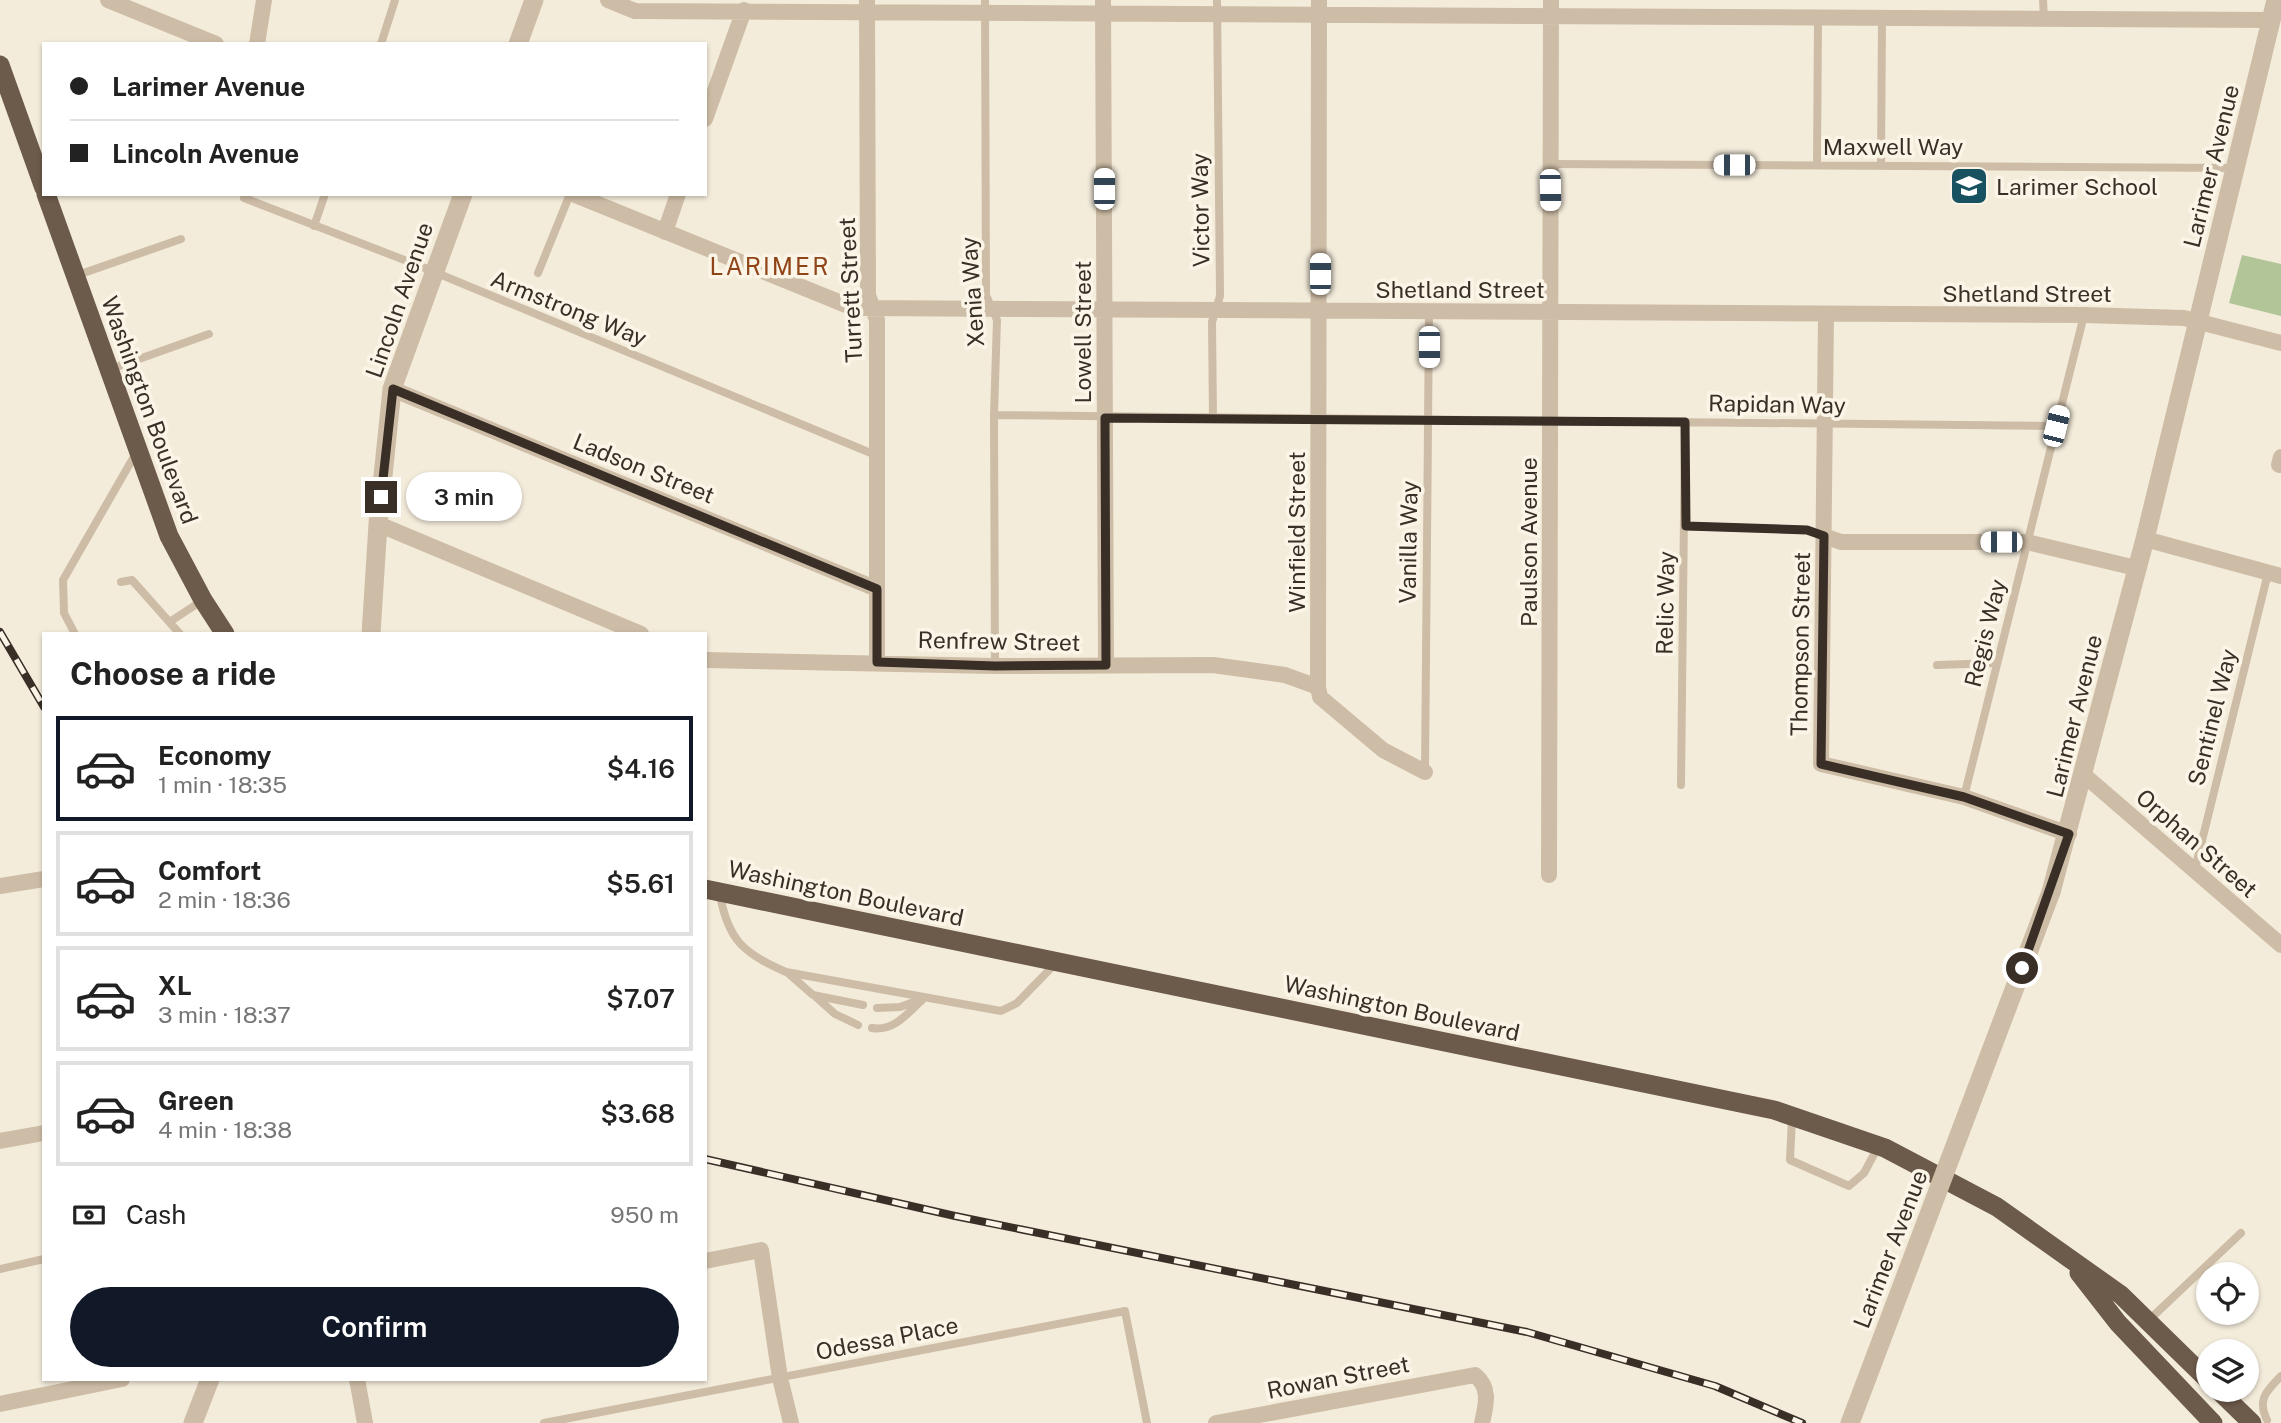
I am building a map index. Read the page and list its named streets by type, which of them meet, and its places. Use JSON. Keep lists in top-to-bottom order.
{
  "streets": {
    "highway": ["Washington Boulevard"],
    "street": [
      "Larimer Avenue",
      "Shetland Street",
      "Turrett Street",
      "Lincoln Avenue",
      "Lowell Street",
      "Ladson Street",
      "Winfield Street",
      "Paulson Avenue",
      "Renfrew Street",
      "Thompson Street",
      "Orphan Street",
      "Rowan Street"
    ],
    "lane": [
      "Maxwell Way",
      "Victor Way",
      "Xenia Way",
      "Armstrong Way",
      "Rapidan Way",
      "Vanilla Way",
      "Relic Way",
      "Regis Way",
      "Sentinel Way",
      "Odessa Place"
    ]
  },
  "crossings": [
    ["Maxwell Way", "Larimer Avenue"],
    ["Maxwell Way", "Paulson Avenue"],
    ["Larimer Avenue", "Shetland Street"],
    ["Larimer Avenue", "Orphan Street"],
    ["Victor Way", "Shetland Street"],
    ["Victor Way", "Rapidan Way"],
    ["Shetland Street", "Turrett Street"],
    ["Shetland Street", "Xenia Way"],
    ["Shetland Street", "Lowell Street"],
    ["Shetland Street", "Winfield Street"],
    ["Shetland Street", "Vanilla Way"],
    ["Shetland Street", "Paulson Avenue"],
    ["Shetland Street", "Regis Way"],
    ["Shetland Street", "Thompson Street"],
    ["Turrett Street", "Armstrong Way"],
    ["Turrett Street", "Ladson Street"],
    ["Turrett Street", "Renfrew Street"],
    ["Xenia Way", "Rapidan Way"],
    ["Xenia Way", "Renfrew Street"],
    ["Lincoln Avenue", "Armstrong Way"],
    ["Lincoln Avenue", "Ladson Street"],
    ["Lowell Street", "Rapidan Way"],
    ["Lowell Street", "Renfrew Street"],
    ["Rapidan Way", "Winfield Street"],
    ["Rapidan Way", "Vanilla Way"],
    ["Rapidan Way", "Paulson Avenue"],
    ["Rapidan Way", "Relic Way"],
    ["Rapidan Way", "Regis Way"],
    ["Rapidan Way", "Thompson Street"],
    ["Winfield Street", "Renfrew Street"],
    ["Regis Way", "Thompson Street"],
    ["Sentinel Way", "Orphan Street"]
  ],
  "districts": ["LARIMER"],
  "places": {
    "school or university": ["Larimer School"]
  },
  "page": {
    "banner": ["Larimer Avenue", "Lincoln Avenue"],
    "bubble": "3 min",
    "heading": "Choose a ride",
    "list": [
      {
        "name": "Economy",
        "note": "1 min · 18:35",
        "value": "$4.16"
      },
      {
        "name": "Comfort",
        "note": "2 min · 18:36",
        "value": "$5.61"
      },
      {
        "name": "XL",
        "note": "3 min · 18:37",
        "value": "$7.07"
      },
      {
        "name": "Green",
        "note": "4 min · 18:38",
        "value": "$3.68"
      }
    ],
    "pay": ["Cash", "950 m"],
    "buttons": "Confirm"
  }
}
